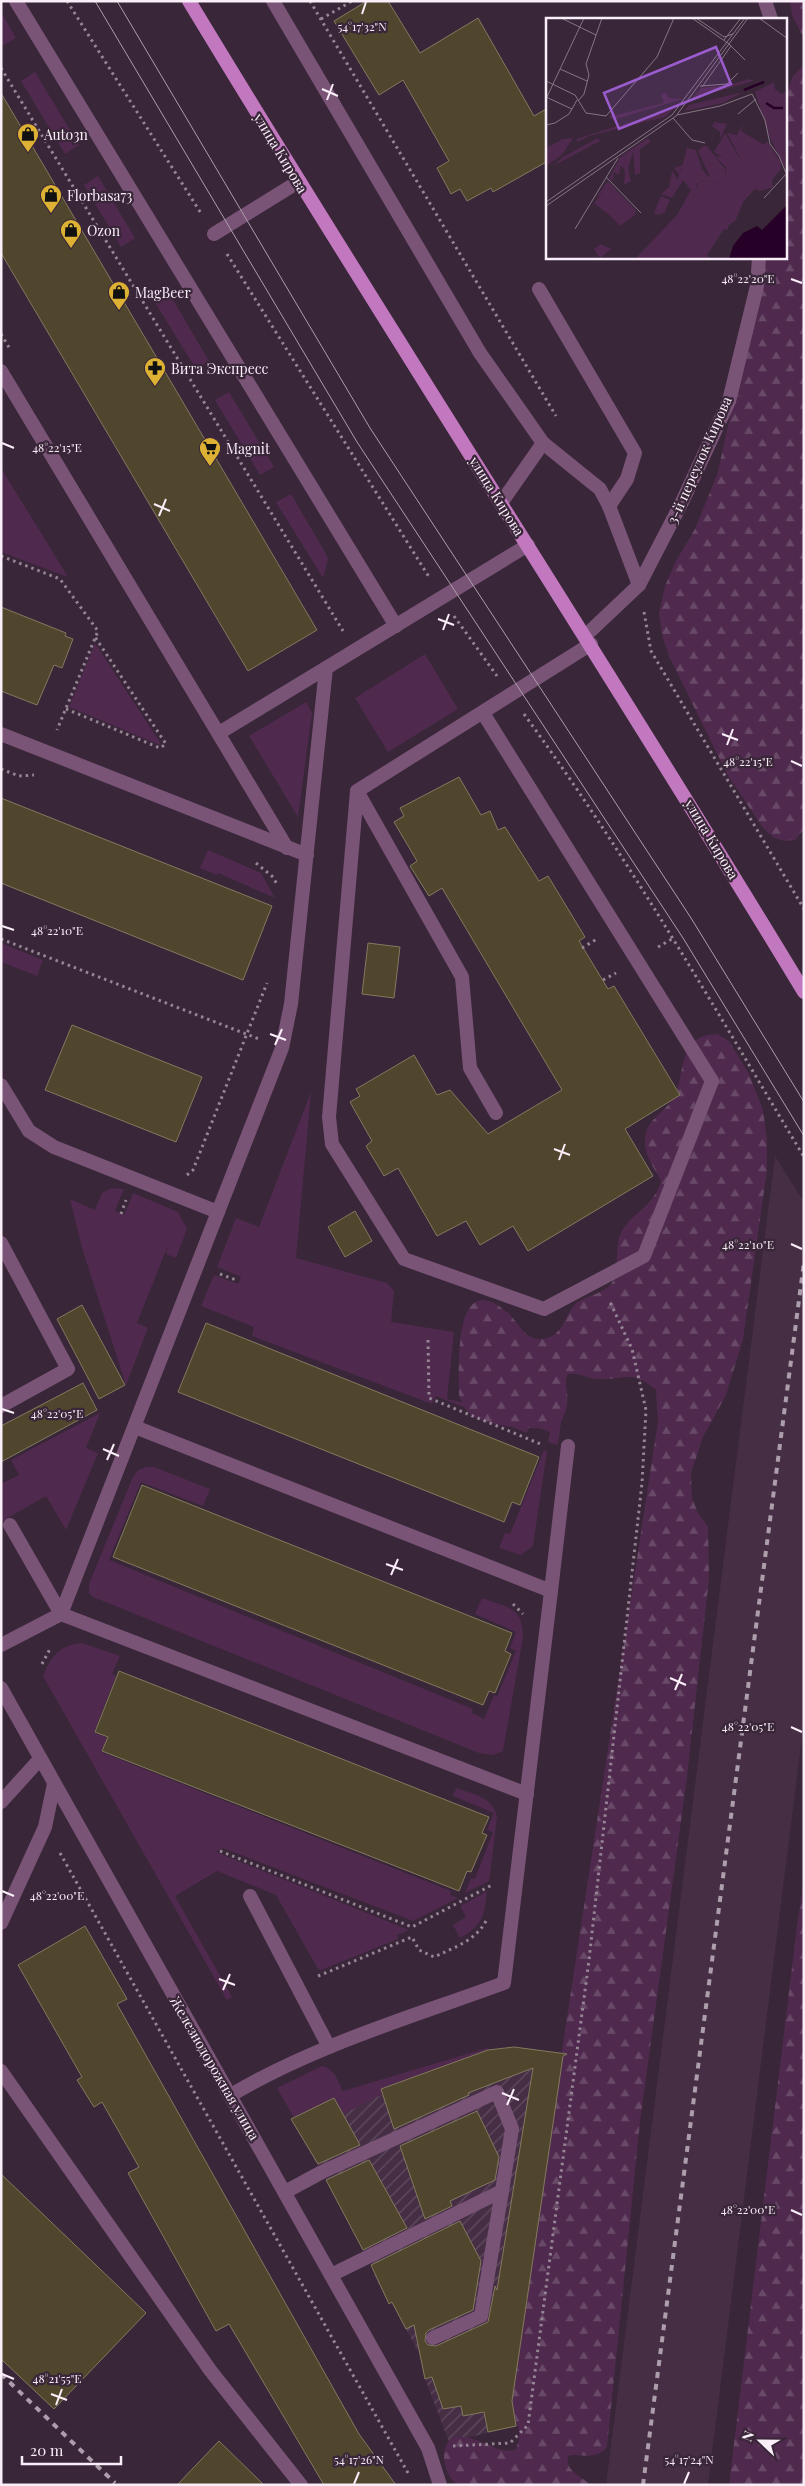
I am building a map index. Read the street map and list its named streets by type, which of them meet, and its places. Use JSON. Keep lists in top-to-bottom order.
{
  "streets": {
    "main road": ["улица Кирова"],
    "street": ["3-й переулок Кирова", "Железнодорожная улица"]
  },
  "crossings": [
    ["улица Кирова", "3-й переулок Кирова"]
  ],
  "places": {
    "shop": [
      "Auto3n",
      "Florbasa73",
      "Ozon",
      "MagBeer"
    ],
    "pharmacy": ["Вита Экспресс"],
    "supermarket": ["Magnit"]
  },
  "scale_bar": "20 m",
  "north": "left",
  "coordinates": [
    "54°17'32\"N",
    "48°22'20\"E",
    "48°22'15\"E",
    "48°22'10\"E",
    "48°22'05\"E",
    "48°22'00\"E",
    "48°21'55\"E",
    "54°17'26\"N",
    "54°17'24\"N"
  ]
}
